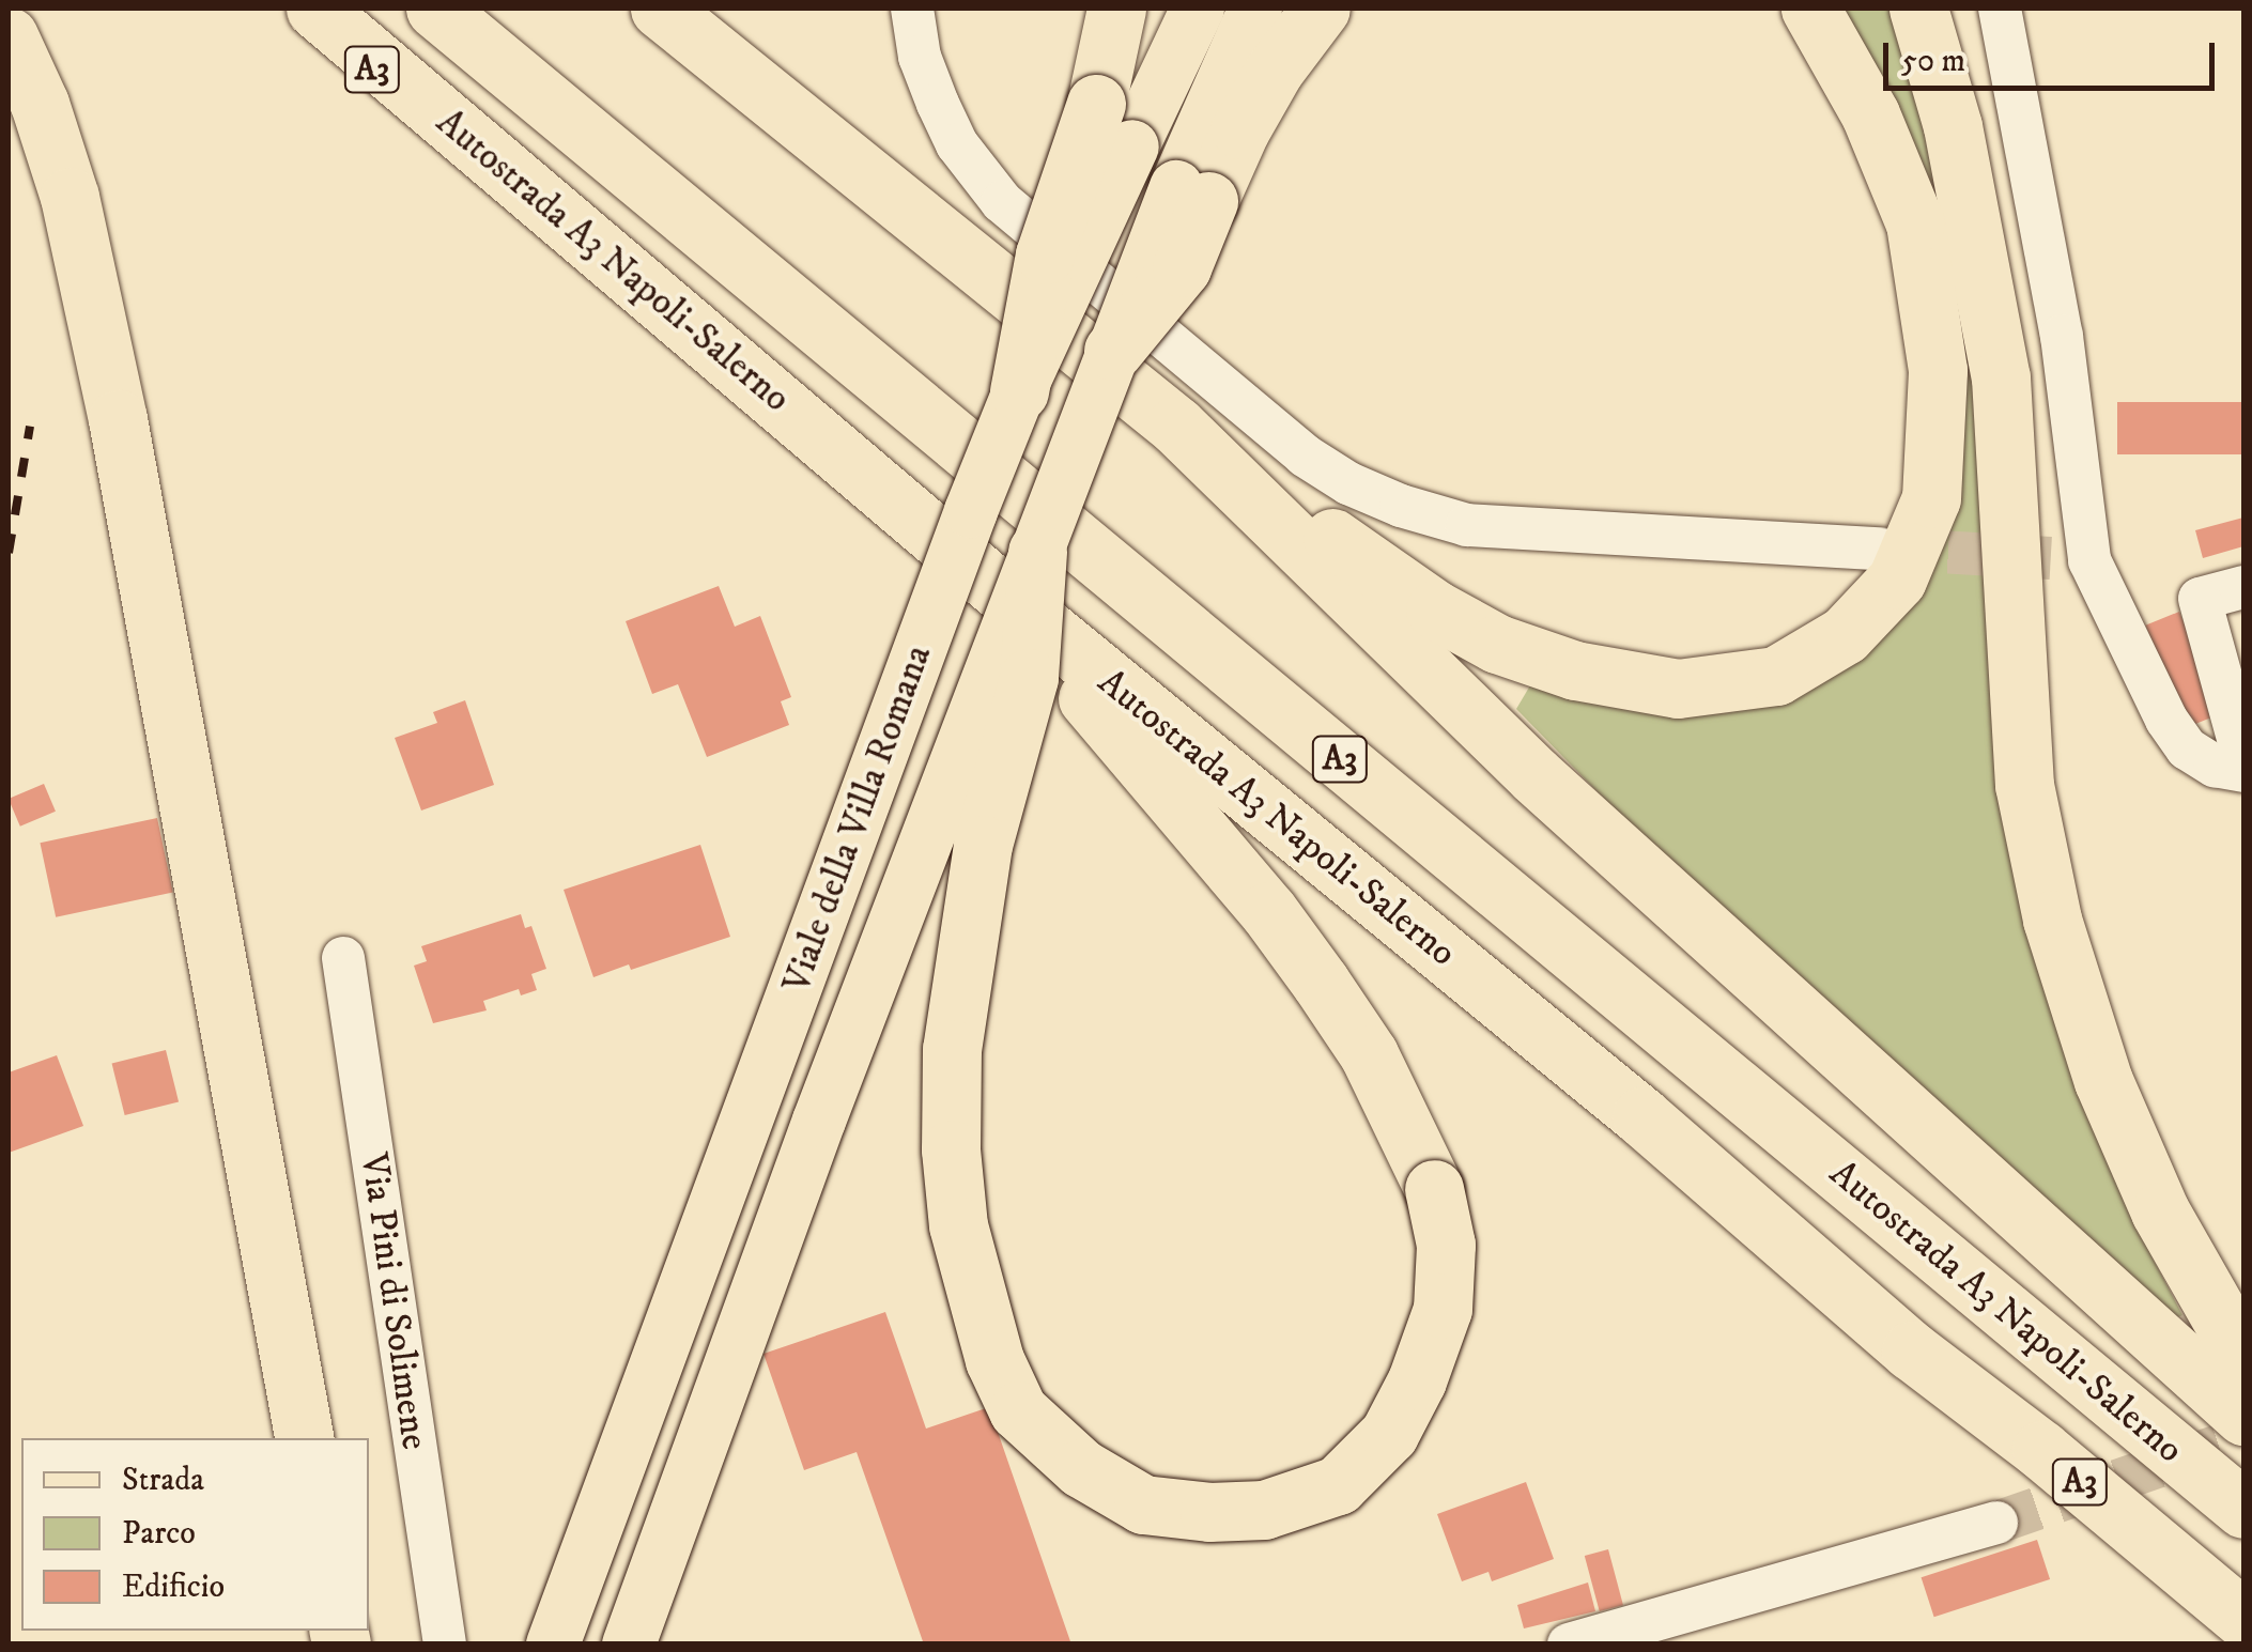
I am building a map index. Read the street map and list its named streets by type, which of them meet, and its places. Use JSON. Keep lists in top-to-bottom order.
{
  "streets": {
    "highway": ["A3", "Autostrada A3 Napoli-Salerno"],
    "main road": ["Viale della Villa Romana"],
    "street": ["Via Pini di Solimene"]
  },
  "crossings": [
    ["A3", "Autostrada A3 Napoli-Salerno"]
  ],
  "legend": ["Strada", "Parco", "Edificio"],
  "scale_bar": "50 m"
}
